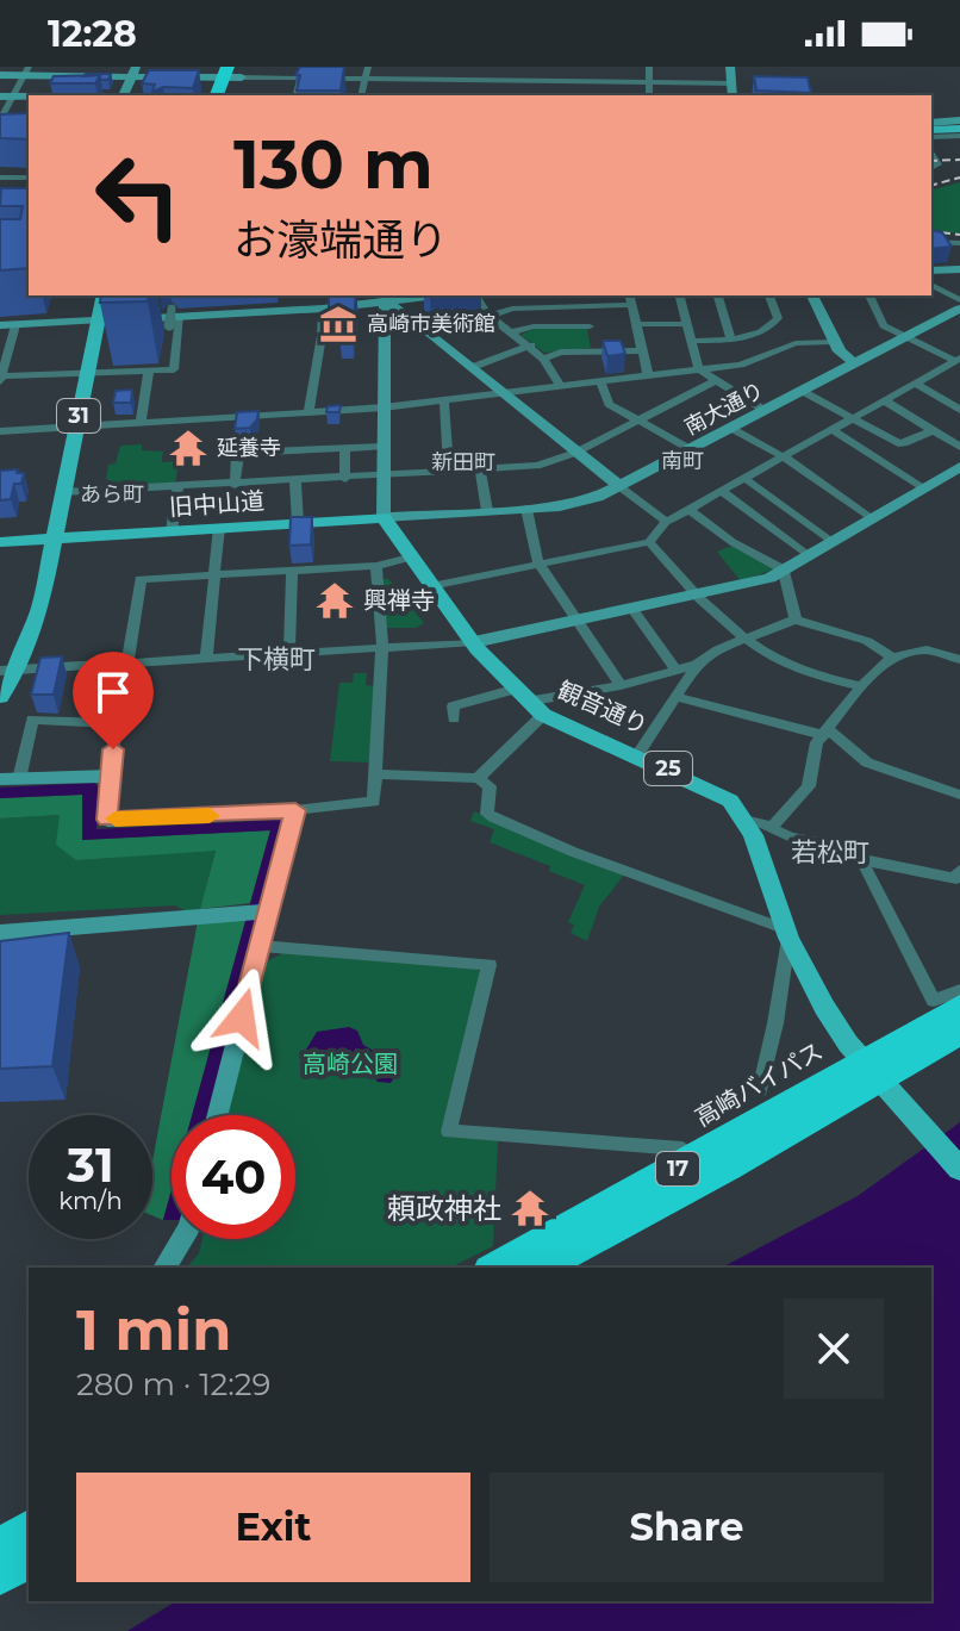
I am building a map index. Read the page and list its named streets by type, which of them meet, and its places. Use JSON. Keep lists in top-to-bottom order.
{
  "streets": {
    "highway": ["高崎バイパス", "17"],
    "main road": [
      "31",
      "旧中山道",
      "観音通り",
      "25"
    ],
    "street": ["南大通り"]
  },
  "crossings": [
    ["南大通り", "旧中山道"],
    ["南大通り", "観音通り"],
    ["31", "旧中山道"],
    ["旧中山道", "観音通り"],
    ["観音通り", "高崎バイパス"]
  ],
  "districts": [
    "南町",
    "新田町",
    "あら町",
    "下横町",
    "若松町"
  ],
  "parks": ["高崎公園"],
  "places": {
    "museum": ["高崎市美術館"],
    "temple": ["延養寺", "興禅寺", "頼政神社"]
  },
  "page": {
    "status": "12:28",
    "turn": ["130 m", "お濠端通り"],
    "speed": "31 km/h",
    "limit": "40",
    "heading": ["1 min", "280 m · 12:29"],
    "buttons": ["Exit", "Share"]
  }
}
